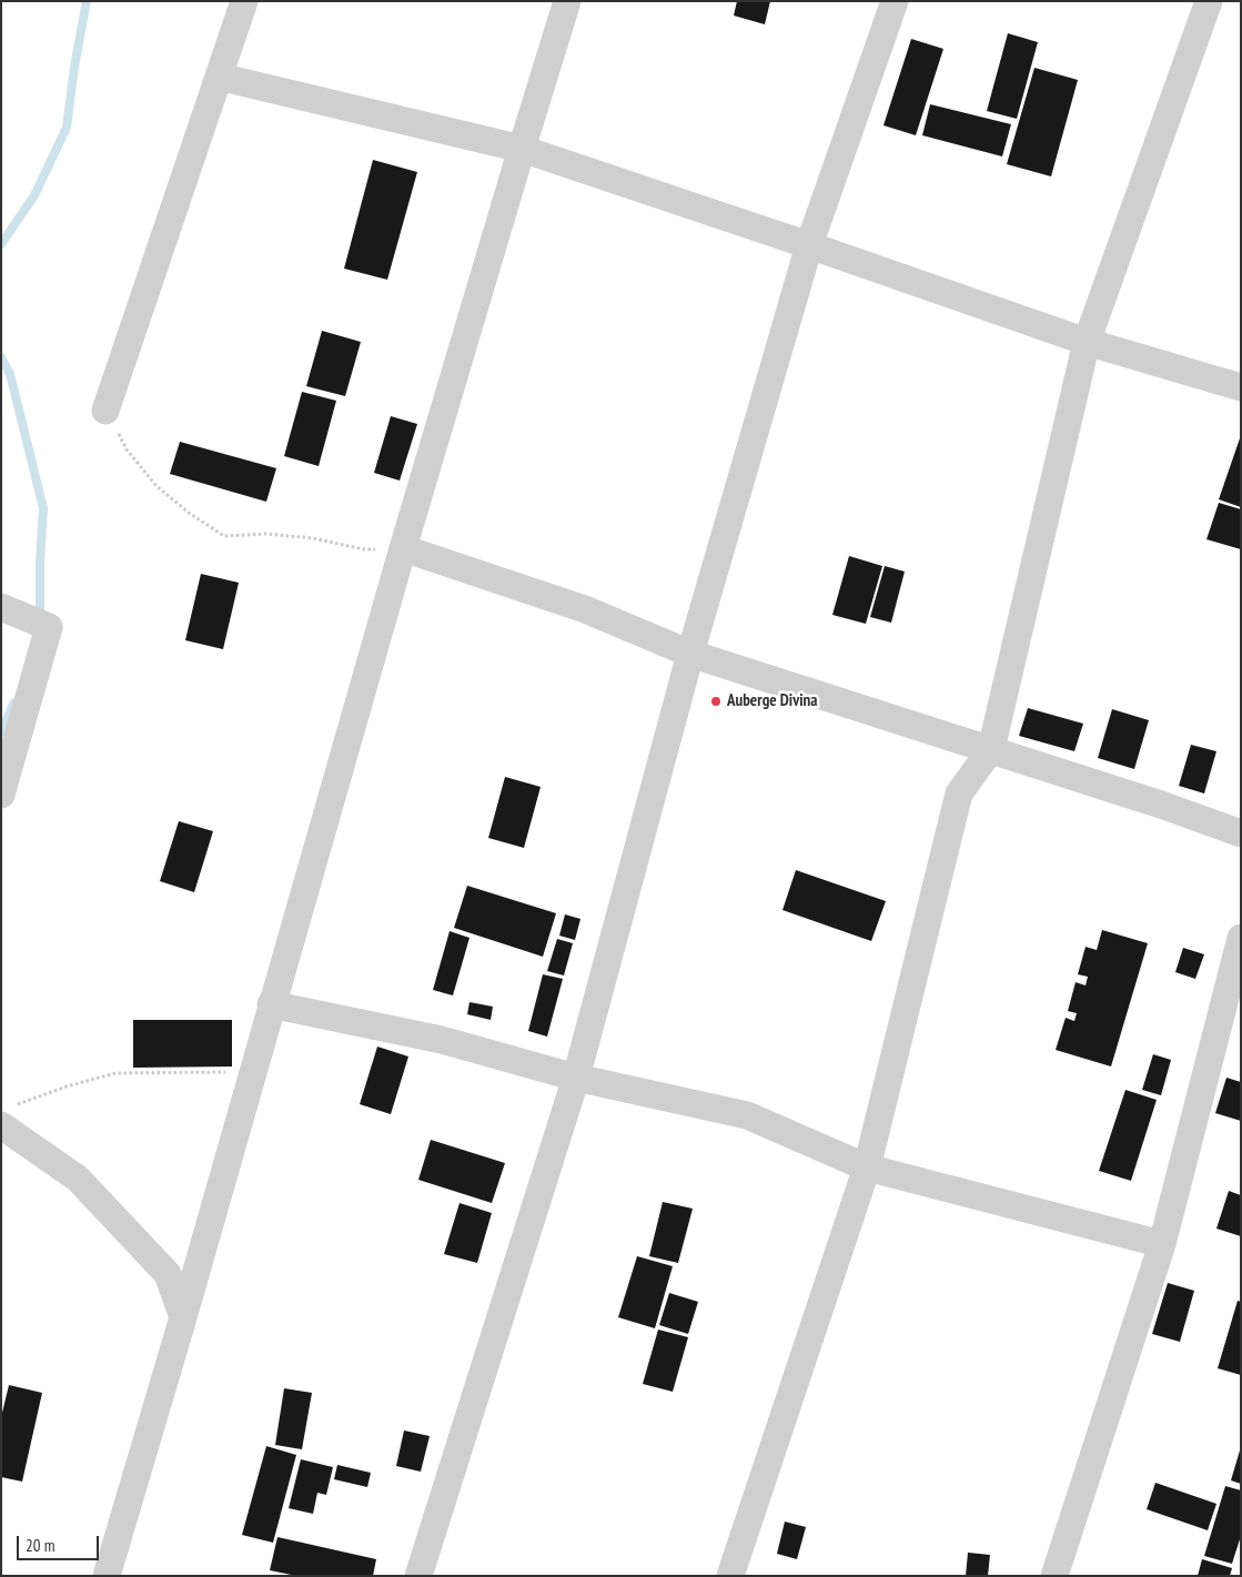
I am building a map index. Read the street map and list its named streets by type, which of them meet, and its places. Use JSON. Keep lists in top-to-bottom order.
{
  "places": ["Auberge Divina"],
  "scale_bar": "20 m"
}
